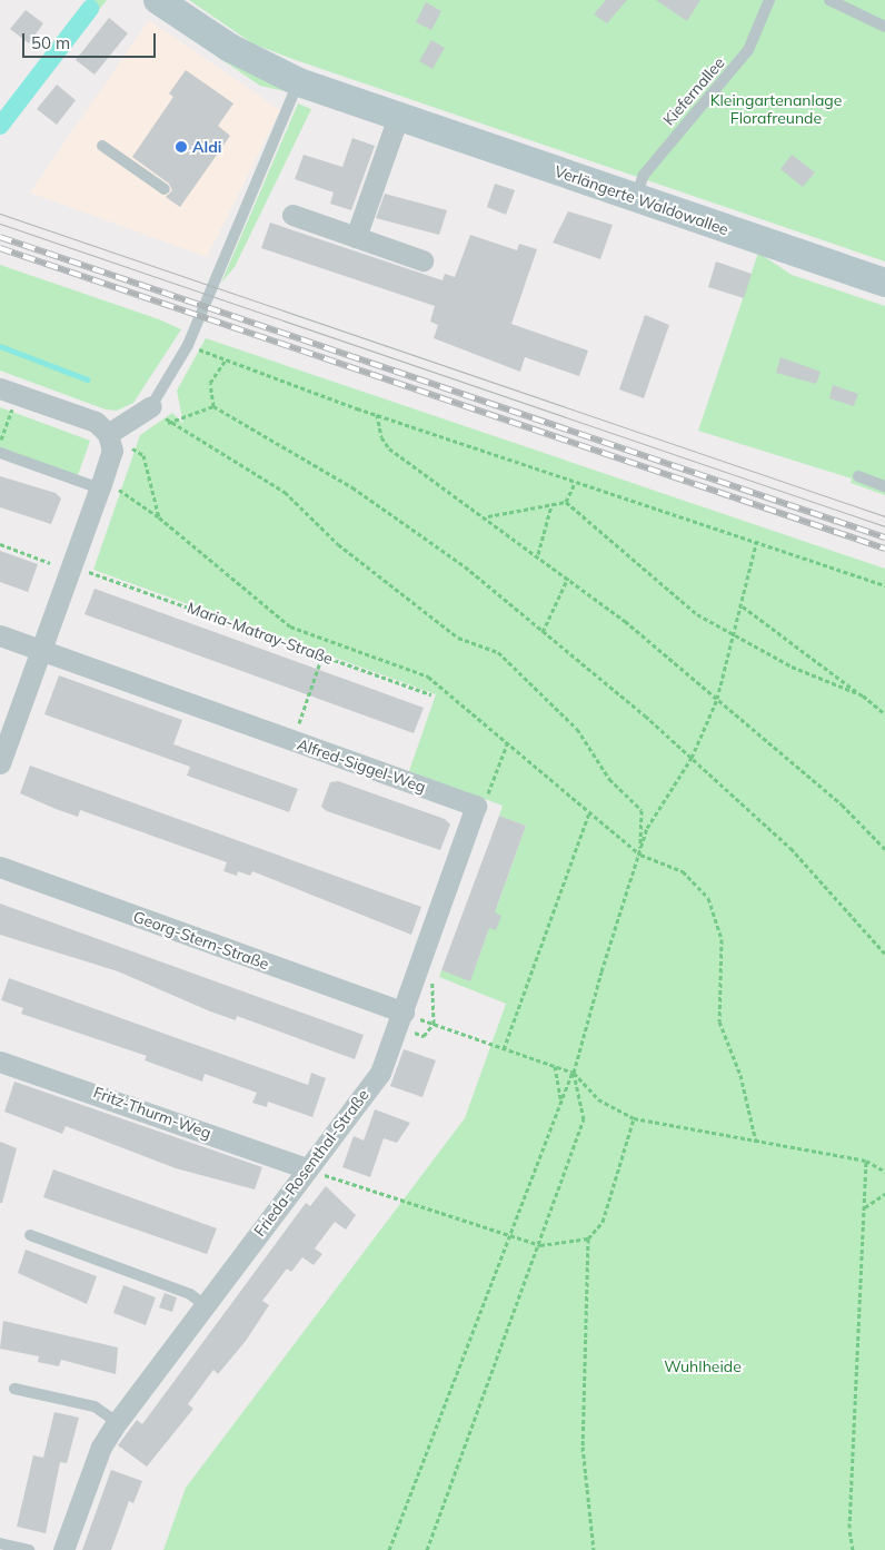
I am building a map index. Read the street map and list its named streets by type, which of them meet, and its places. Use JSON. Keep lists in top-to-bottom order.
{
  "streets": {
    "street": [
      "Verlängerte Waldowallee",
      "Alfred-Siggel-Weg",
      "Georg-Stern-Straße",
      "Fritz-Thurm-Weg",
      "Frieda-Rosenthal-Straße"
    ],
    "lane": ["Kiefernallee"],
    "path": ["Maria-Matray-Straße"]
  },
  "crossings": [
    ["Kiefernallee", "Verlängerte Waldowallee"],
    ["Georg-Stern-Straße", "Frieda-Rosenthal-Straße"],
    ["Fritz-Thurm-Weg", "Frieda-Rosenthal-Straße"]
  ],
  "parks": ["Kleingartenanlage Florafreunde", "Wuhlheide"],
  "places": ["Aldi"],
  "scale_bar": "50 m"
}
